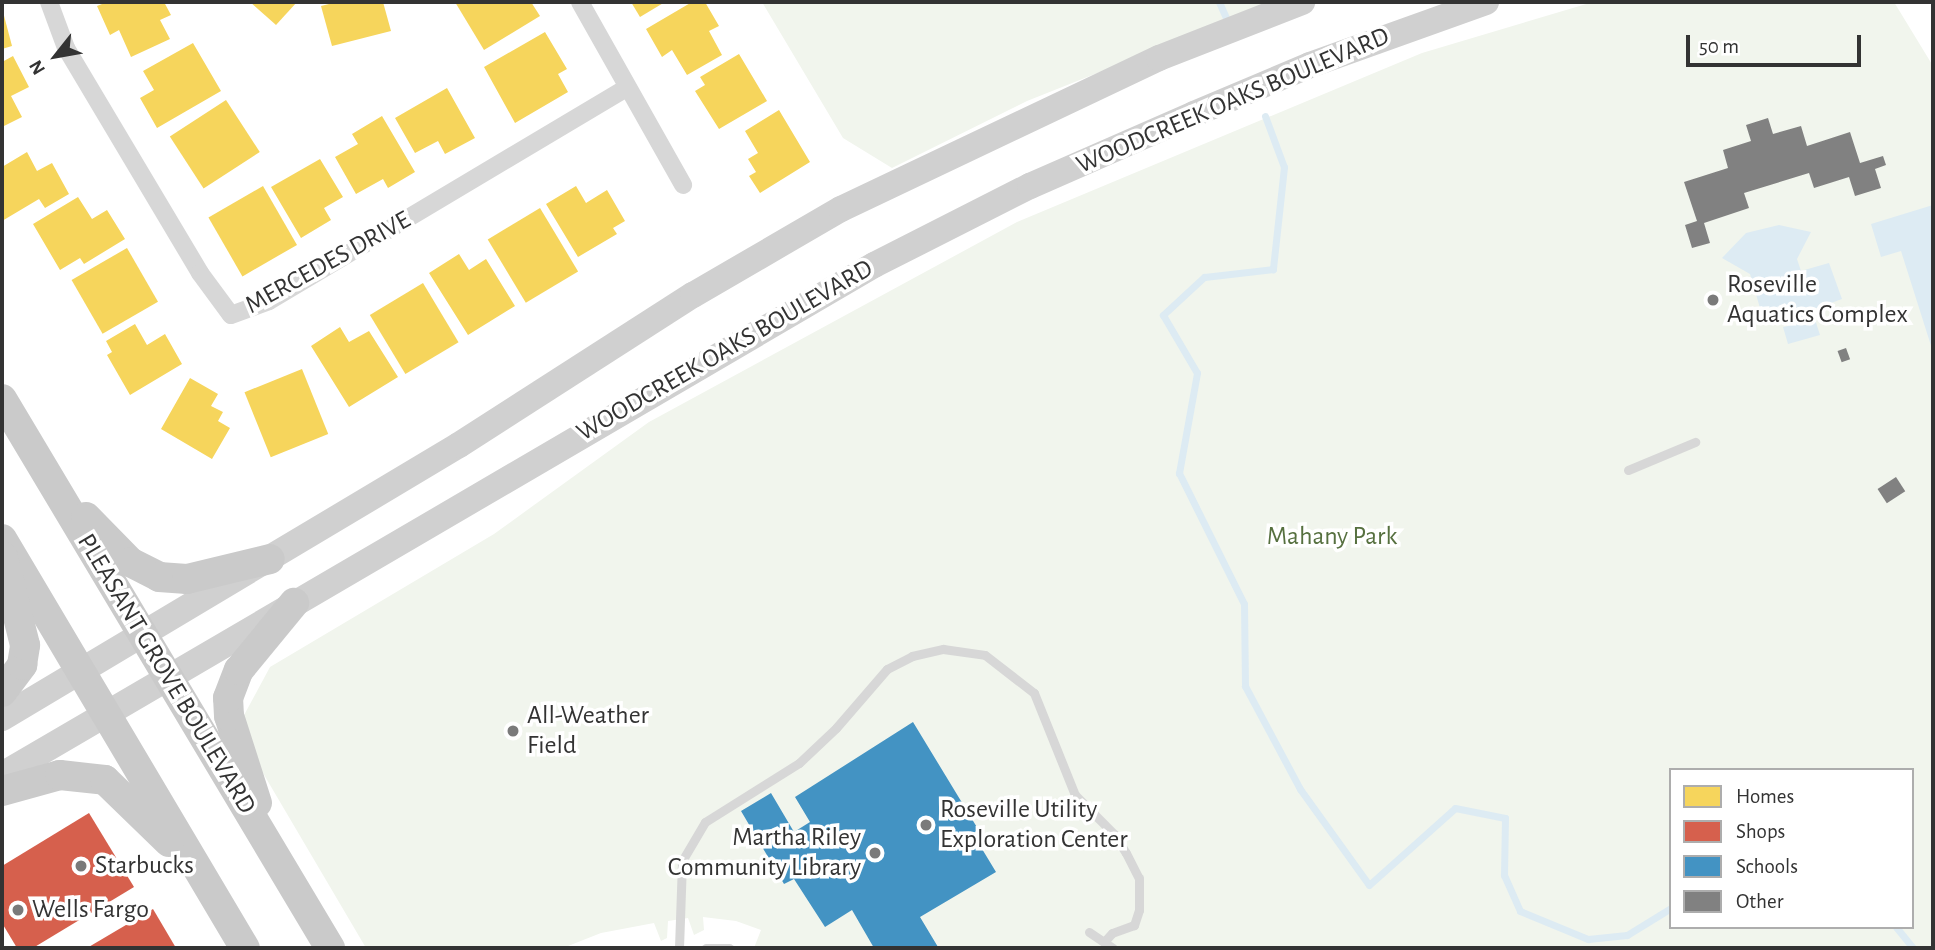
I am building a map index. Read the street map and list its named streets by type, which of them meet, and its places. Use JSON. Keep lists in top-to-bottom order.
{
  "streets": {
    "main road": ["WOODCREEK OAKS BOULEVARD", "PLEASANT GROVE BOULEVARD"],
    "street": ["MERCEDES DRIVE"]
  },
  "crossings": [
    ["WOODCREEK OAKS BOULEVARD", "PLEASANT GROVE BOULEVARD"]
  ],
  "parks": ["Mahany Park"],
  "places": [
    "Roseville Aquatics Complex",
    "All-Weather Field",
    "Roseville Utility Exploration Center",
    "Martha Riley Community Library",
    "Starbucks",
    "Wells Fargo"
  ],
  "legend": [
    "Homes",
    "Shops",
    "Schools",
    "Other"
  ],
  "scale_bar": "50 m",
  "north": "bottom left"
}
